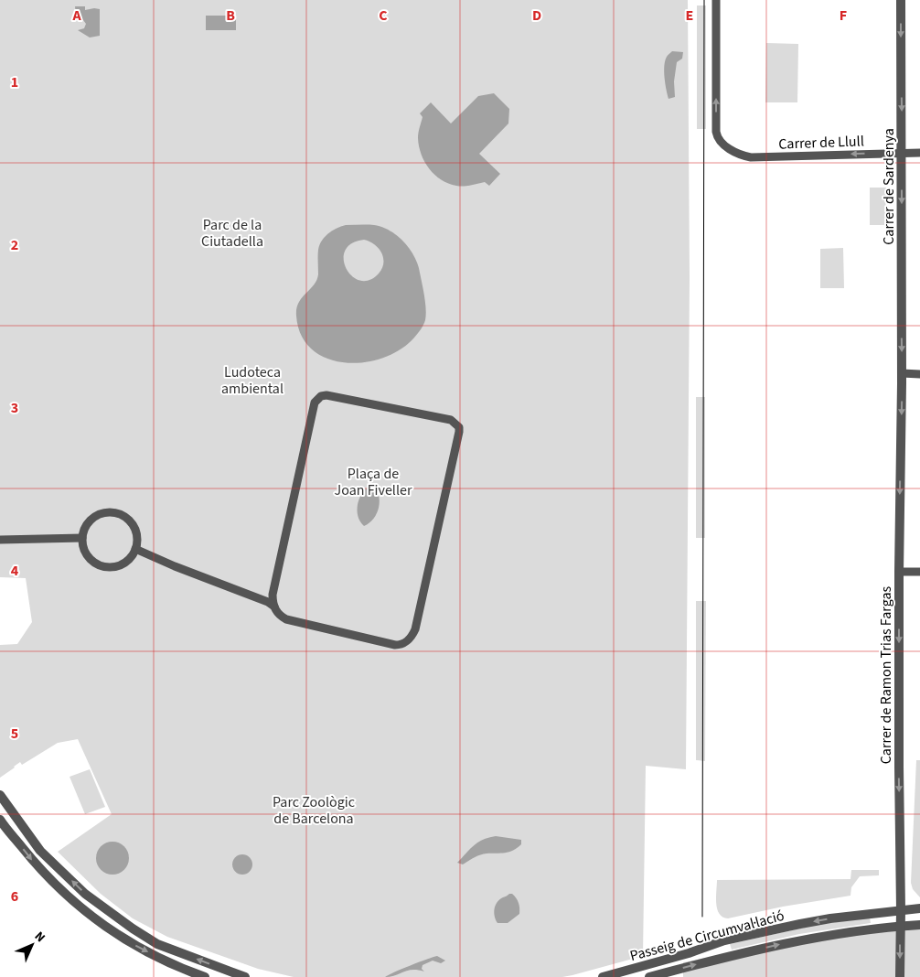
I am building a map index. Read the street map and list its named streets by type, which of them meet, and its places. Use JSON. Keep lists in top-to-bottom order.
{
  "streets": {
    "street": [
      "Carrer de Llull",
      "Carrer de Sardenya",
      "Carrer de Ramon Trias Fargas",
      "Passeig de Circumval·lació"
    ]
  },
  "crossings": [
    ["Carrer de Llull", "Carrer de Sardenya"],
    ["Carrer de Sardenya", "Carrer de Ramon Trias Fargas"],
    ["Carrer de Ramon Trias Fargas", "Passeig de Circumval·lació"]
  ],
  "one_way": ["Carrer de Sardenya", "Carrer de Ramon Trias Fargas"],
  "parks": [
    "Parc de la Ciutadella",
    "Ludoteca ambiental",
    "Plaça de Joan Fiveller",
    "Parc Zoològic de Barcelona"
  ],
  "north": "top right",
  "grid": {
    "columns": [
      "A",
      "B",
      "C",
      "D",
      "E",
      "F"
    ],
    "rows": [
      "1",
      "2",
      "3",
      "4",
      "5",
      "6"
    ]
  }
}
